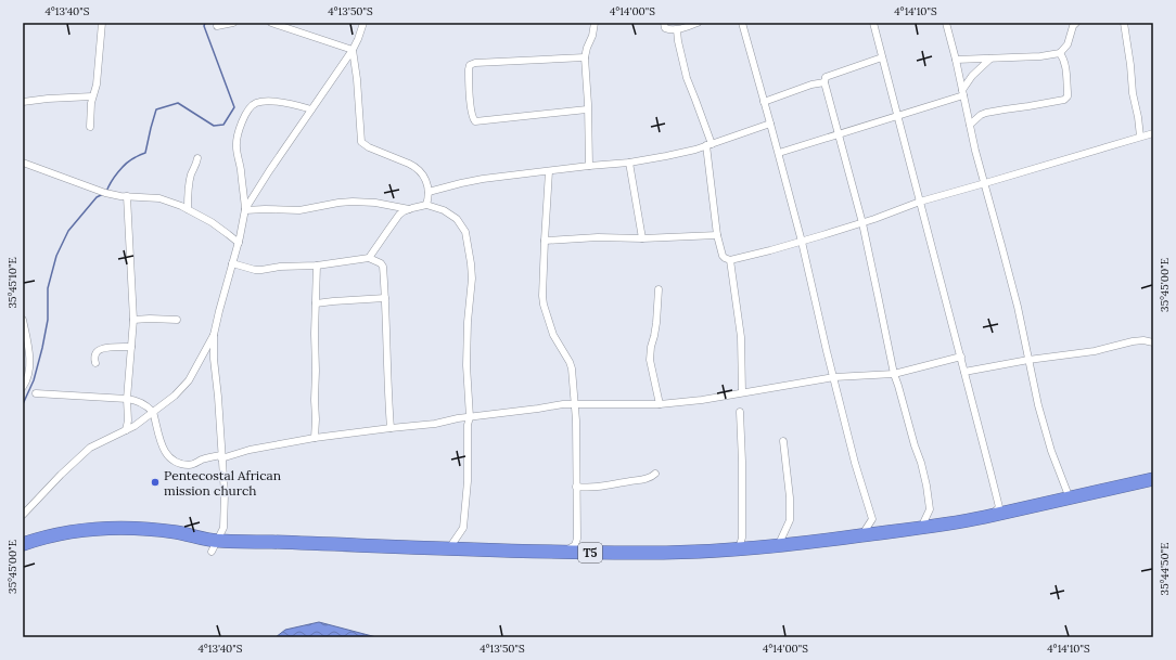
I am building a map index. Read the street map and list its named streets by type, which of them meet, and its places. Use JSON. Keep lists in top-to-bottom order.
{
  "streets": {
    "highway": ["T5"]
  },
  "places": ["Pentecostal African mission church"],
  "coordinates": [
    "4°13'40\"S",
    "4°13'50\"S",
    "4°14'00\"S",
    "4°14'10\"S",
    "35°45'10\"E",
    "35°45'00\"E",
    "35°44'50\"E"
  ]
}
